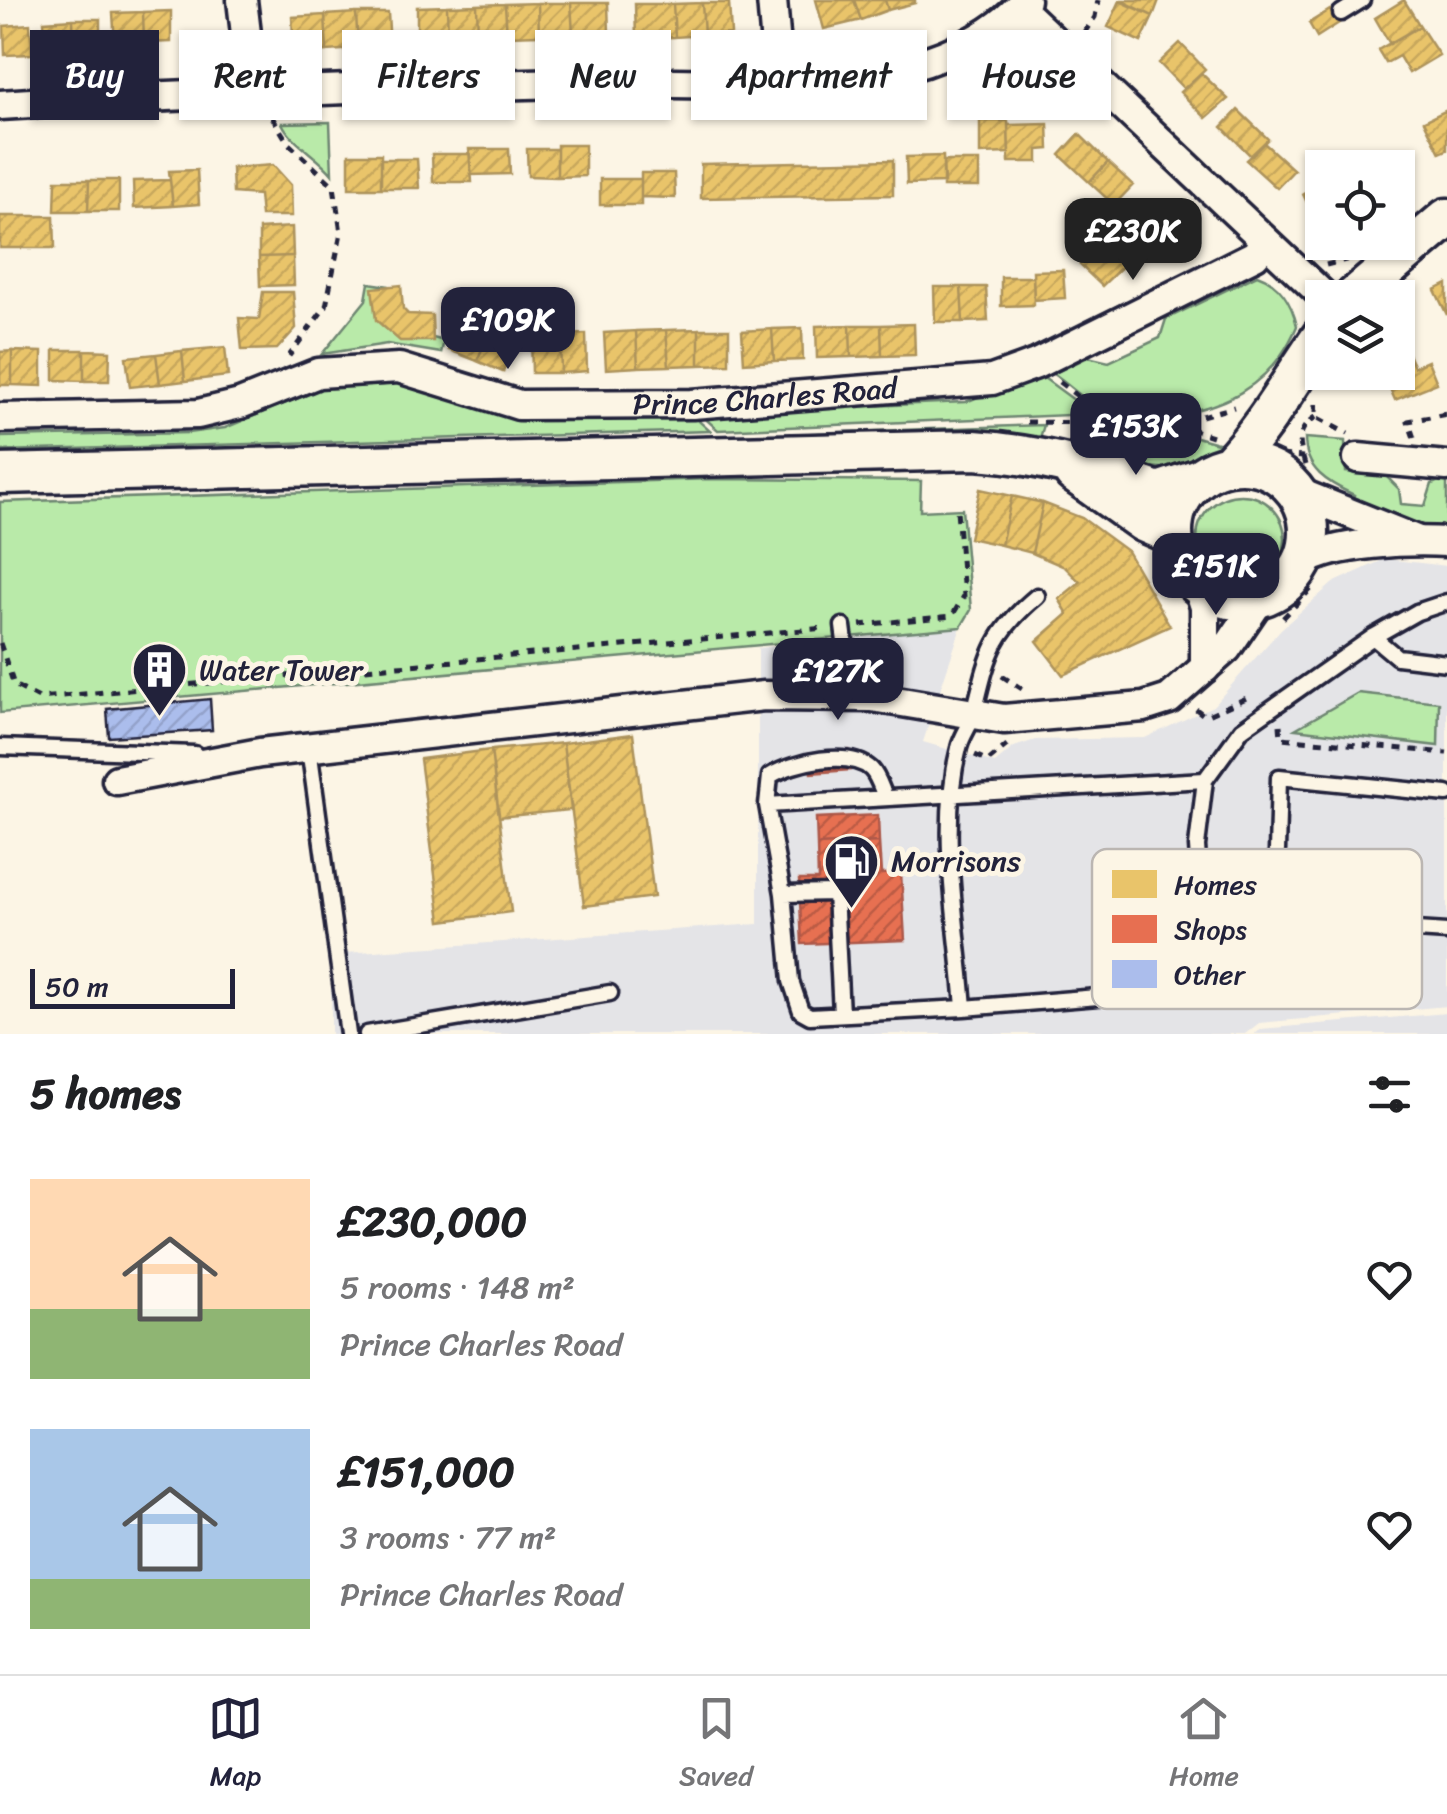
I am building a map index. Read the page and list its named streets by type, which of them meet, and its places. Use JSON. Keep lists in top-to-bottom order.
{
  "streets": {
    "street": ["Prince Charles Road"]
  },
  "places": {
    "building": ["Water Tower"],
    "fuel station": ["Morrisons"]
  },
  "legend": ["Homes", "Shops", "Other"],
  "scale_bar": "50 m",
  "page": {
    "chip": [
      "Buy",
      "Rent",
      "Filters",
      "New",
      "Apartment",
      "House"
    ],
    "price": [
      "£230K",
      "£109K",
      "£153K",
      "£151K",
      "£127K"
    ],
    "scale": "50 m",
    "heading": "5 homes",
    "list": [
      {
        "name": "£230,000",
        "note": "5 rooms · 148 m² · Prince Charles Road"
      },
      {
        "name": "£151,000",
        "note": "3 rooms · 77 m² · Prince Charles Road"
      }
    ],
    "tabs": ["Map", "Saved", "Home"]
  }
}
